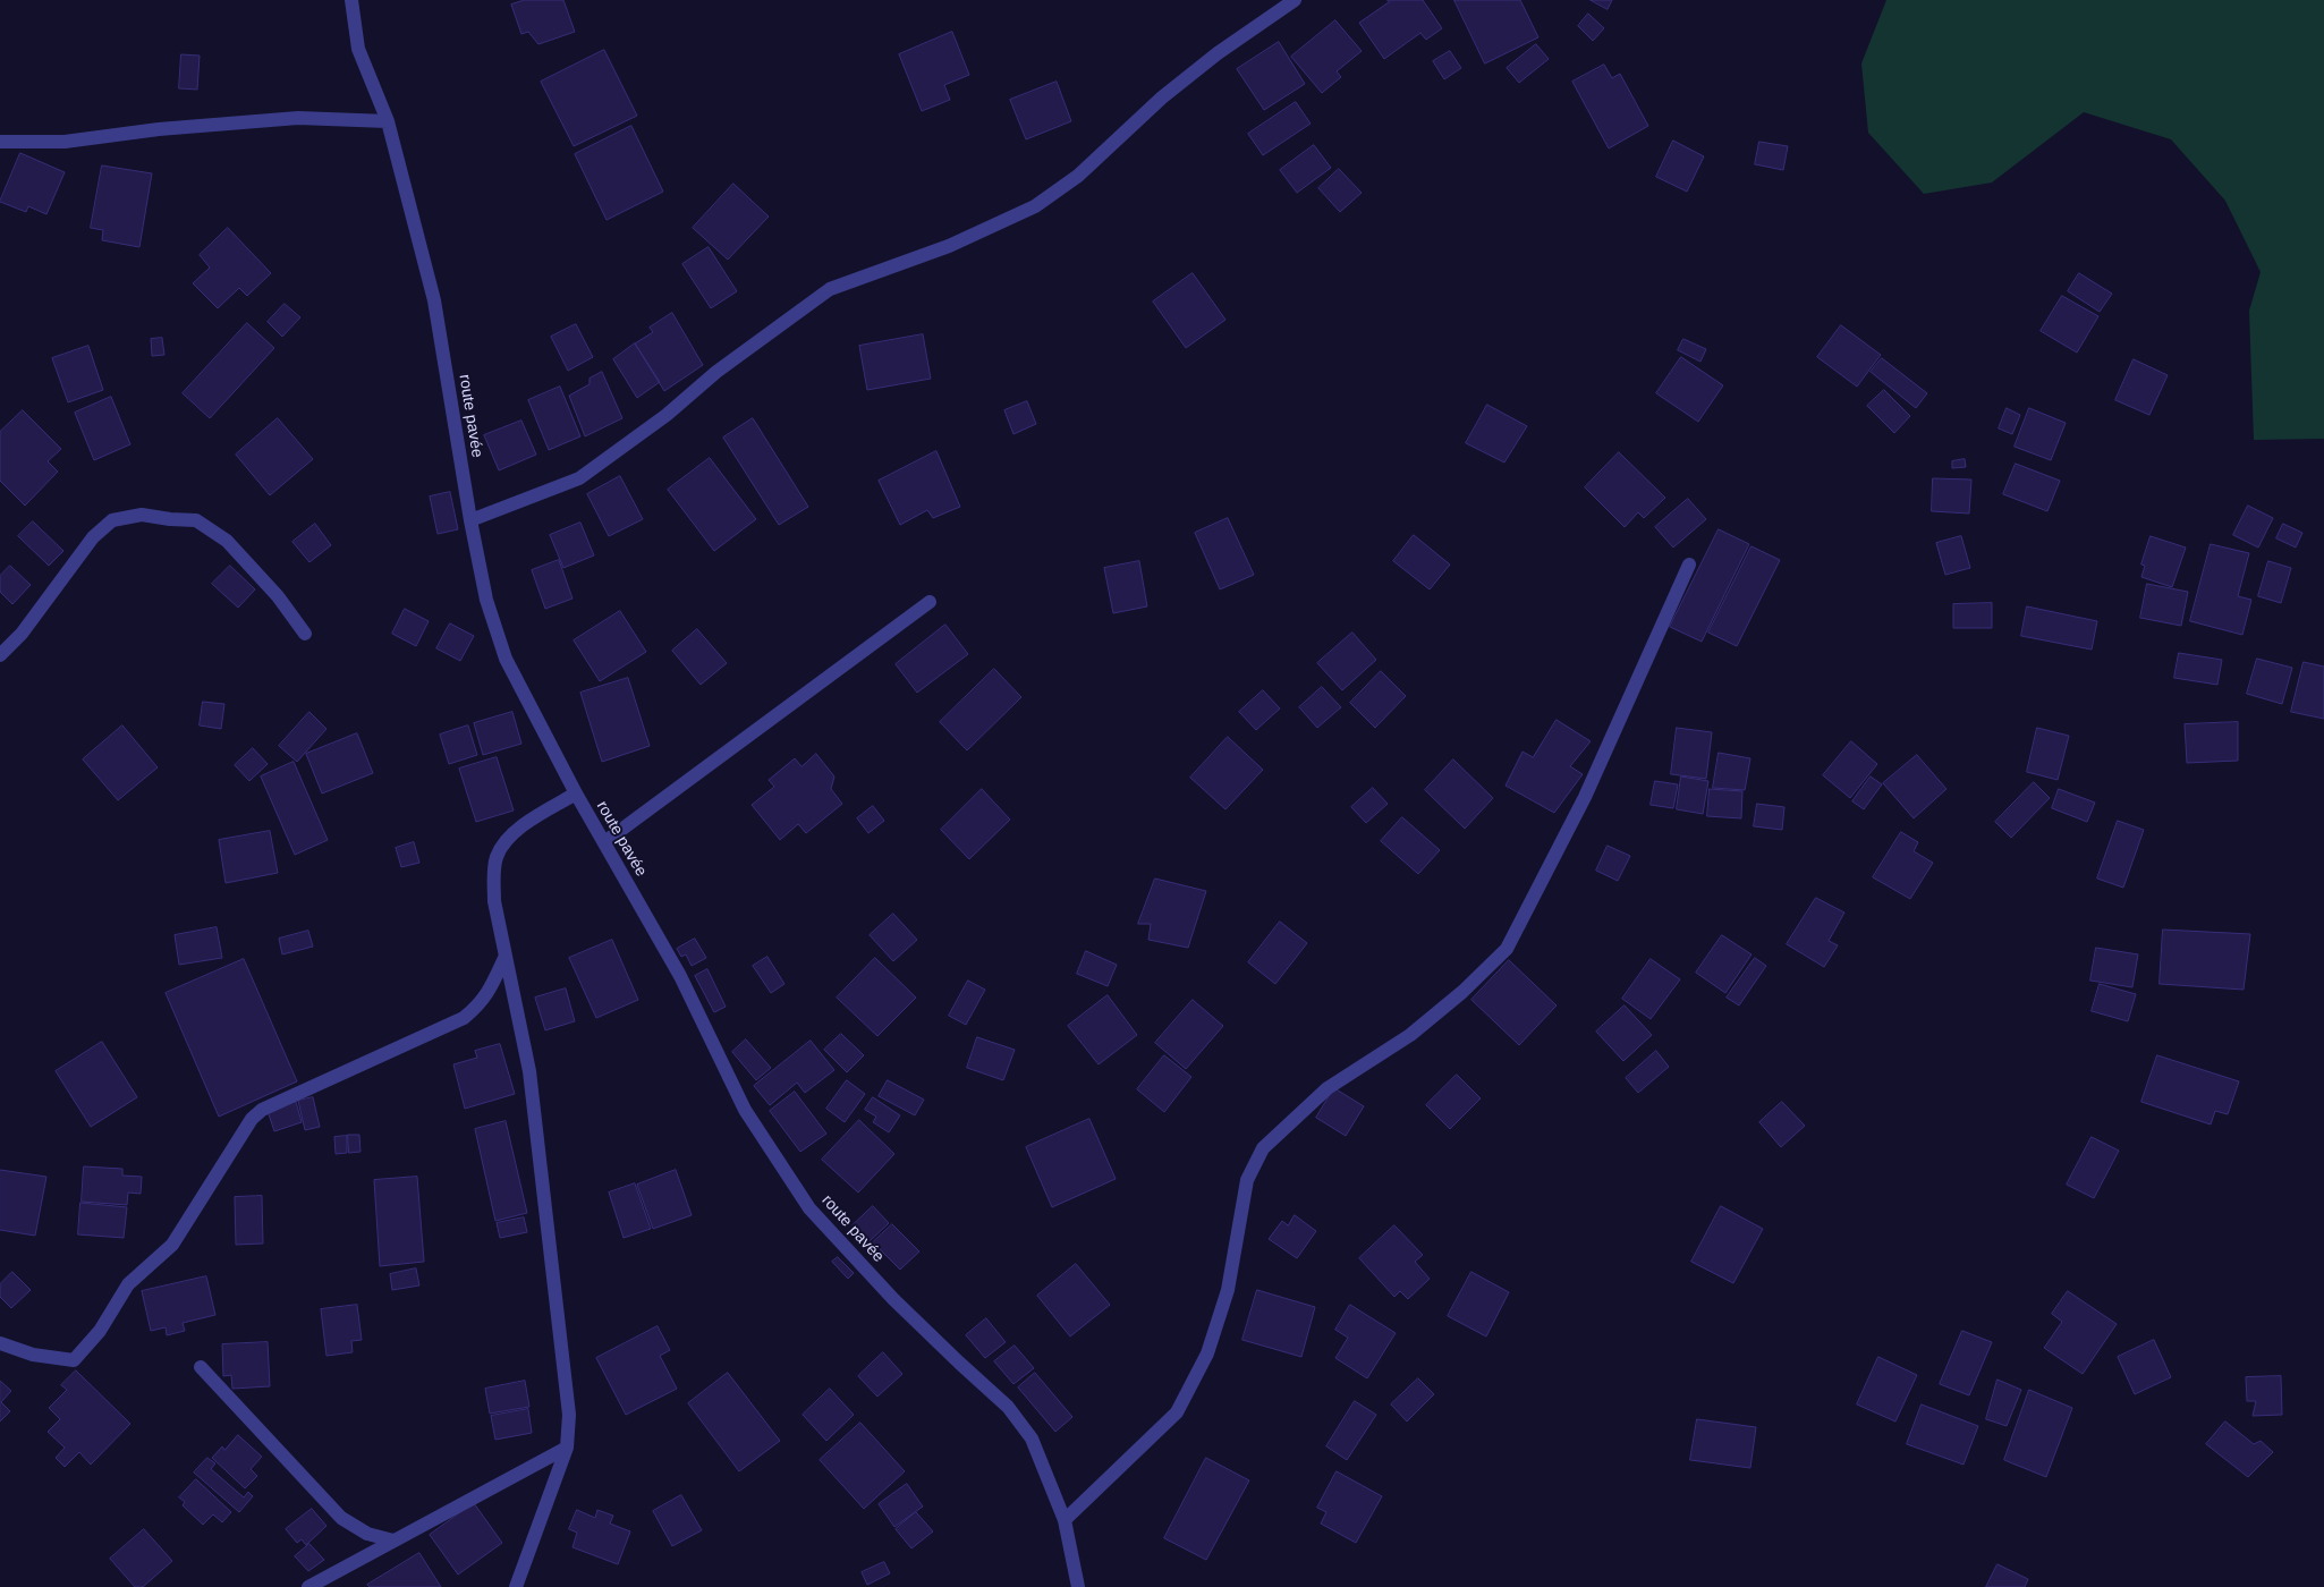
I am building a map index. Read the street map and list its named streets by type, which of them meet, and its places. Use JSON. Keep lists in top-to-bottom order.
{
  "streets": {
    "street": ["route pavée"]
  }
}
